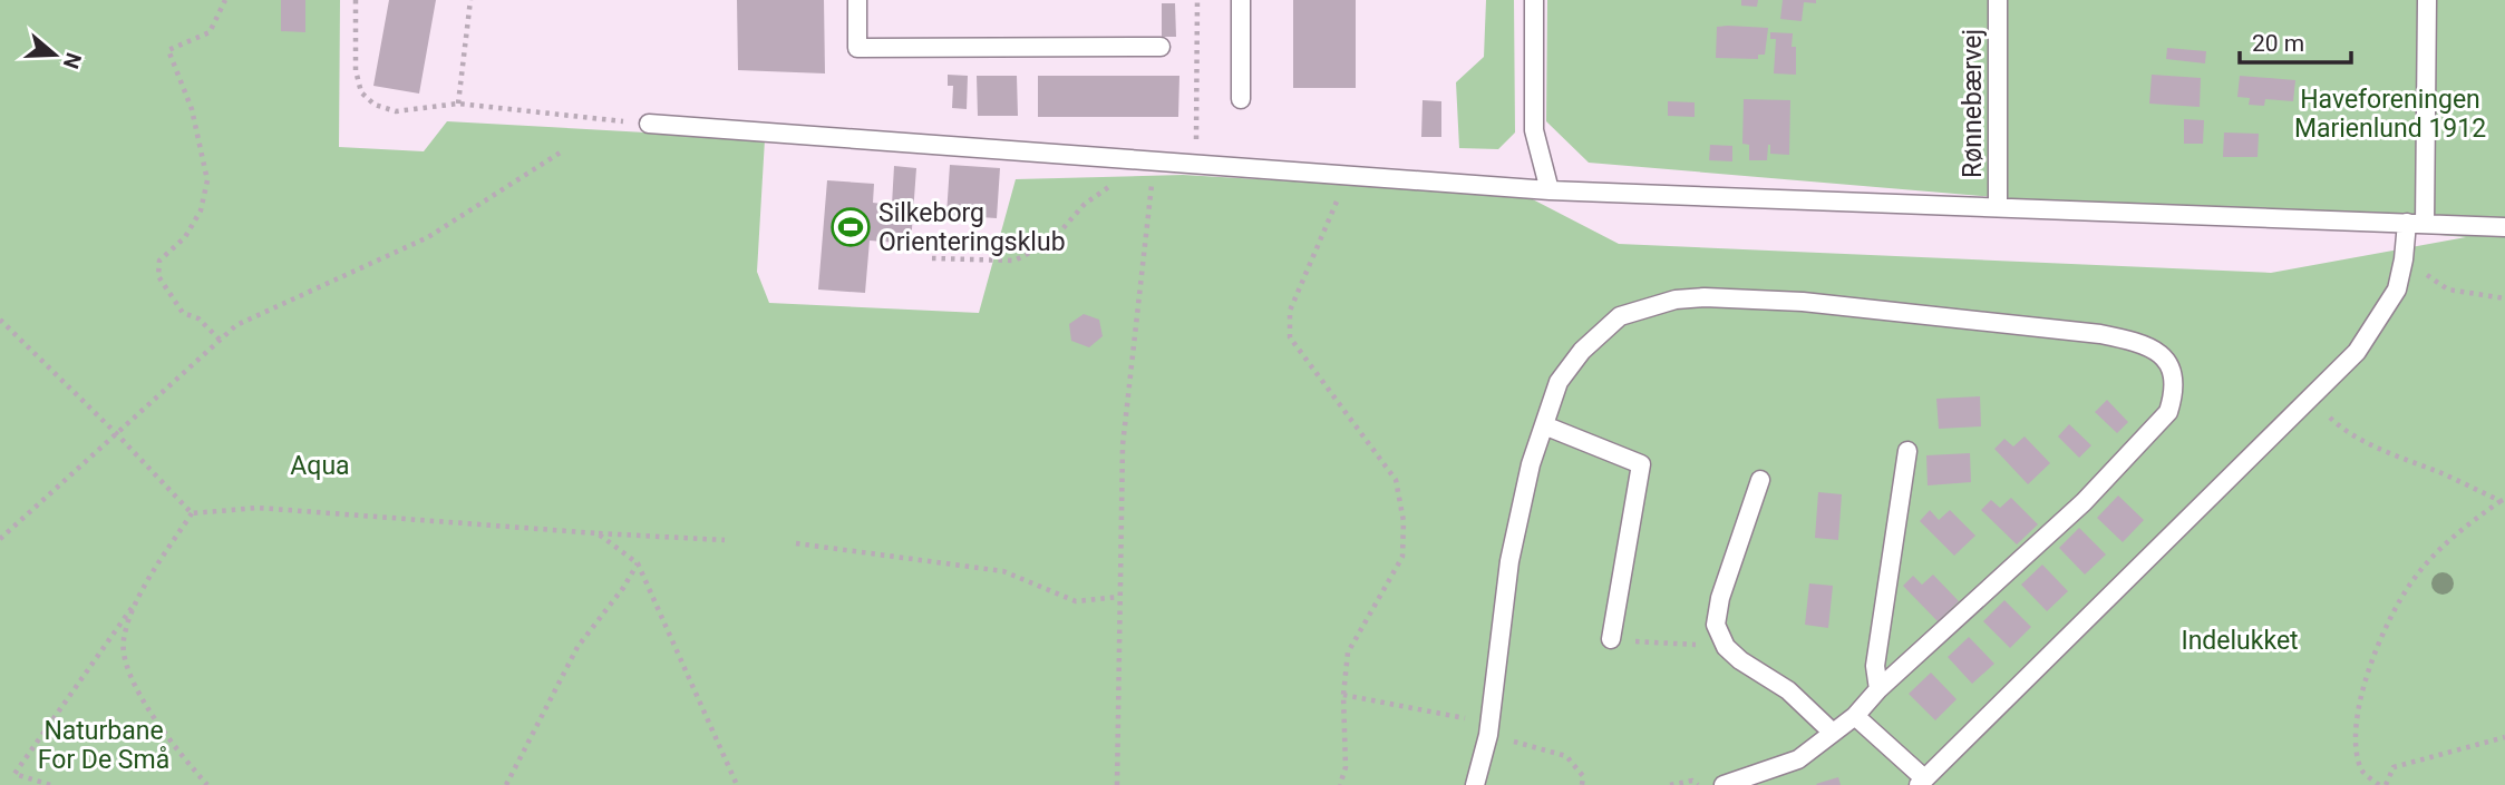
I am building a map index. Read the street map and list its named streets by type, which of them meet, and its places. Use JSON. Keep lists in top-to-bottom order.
{
  "streets": {
    "lane": ["Rønnebærvej"]
  },
  "parks": [
    "Haveforeningen Marienlund 1912",
    "Aqua",
    "Indelukket",
    "Naturbane For De Små"
  ],
  "places": {
    "sports": ["Silkeborg Orienteringsklub"]
  },
  "scale_bar": "20 m",
  "north": "right"
}
